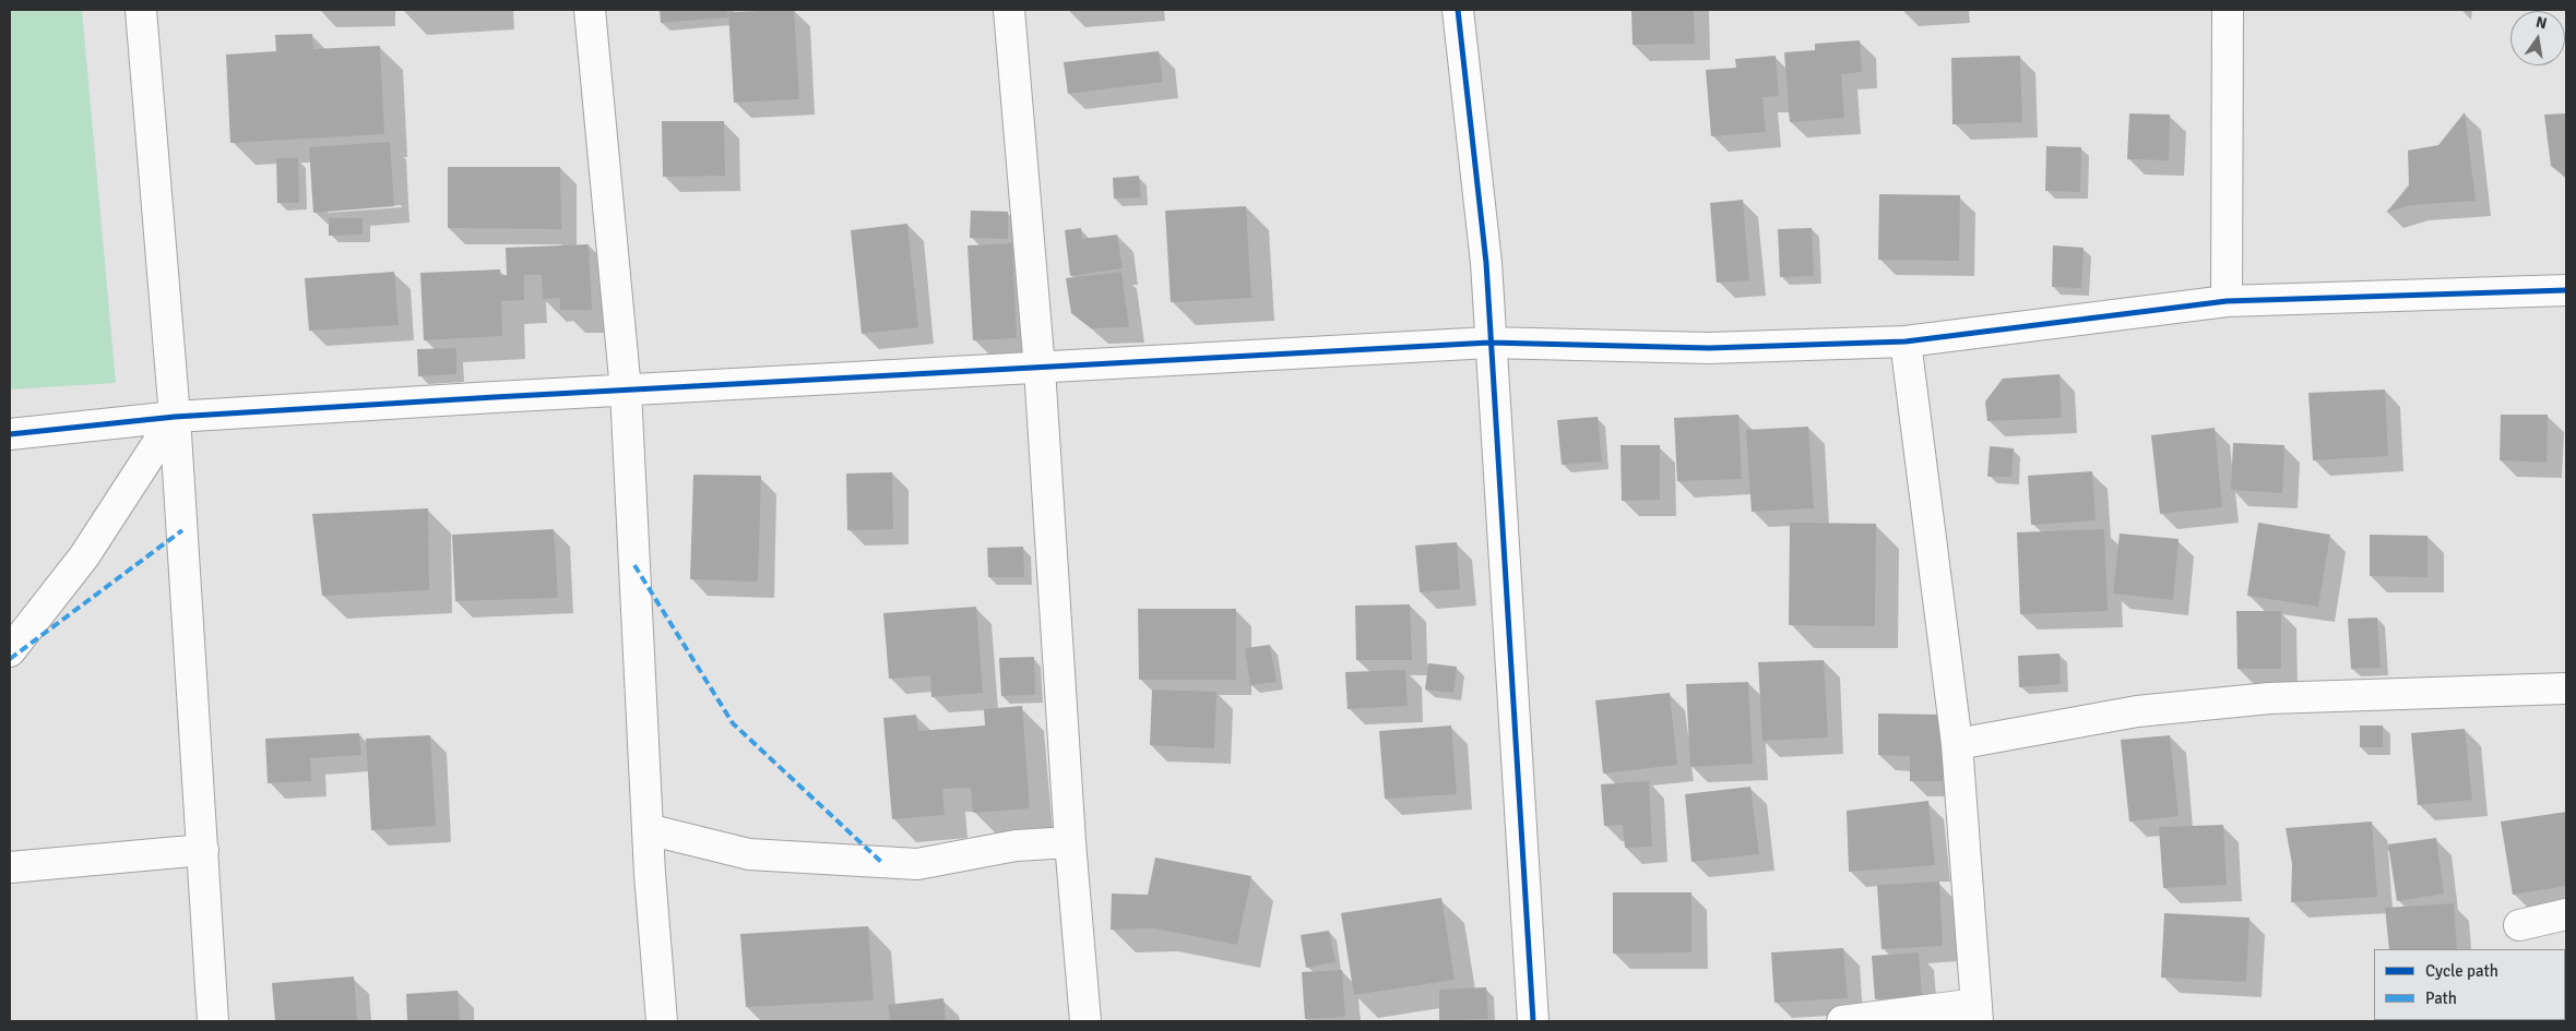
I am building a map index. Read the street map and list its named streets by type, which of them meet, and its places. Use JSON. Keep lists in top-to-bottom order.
{
  "legend": ["Cycle path", "Path"],
  "north": "top"
}
